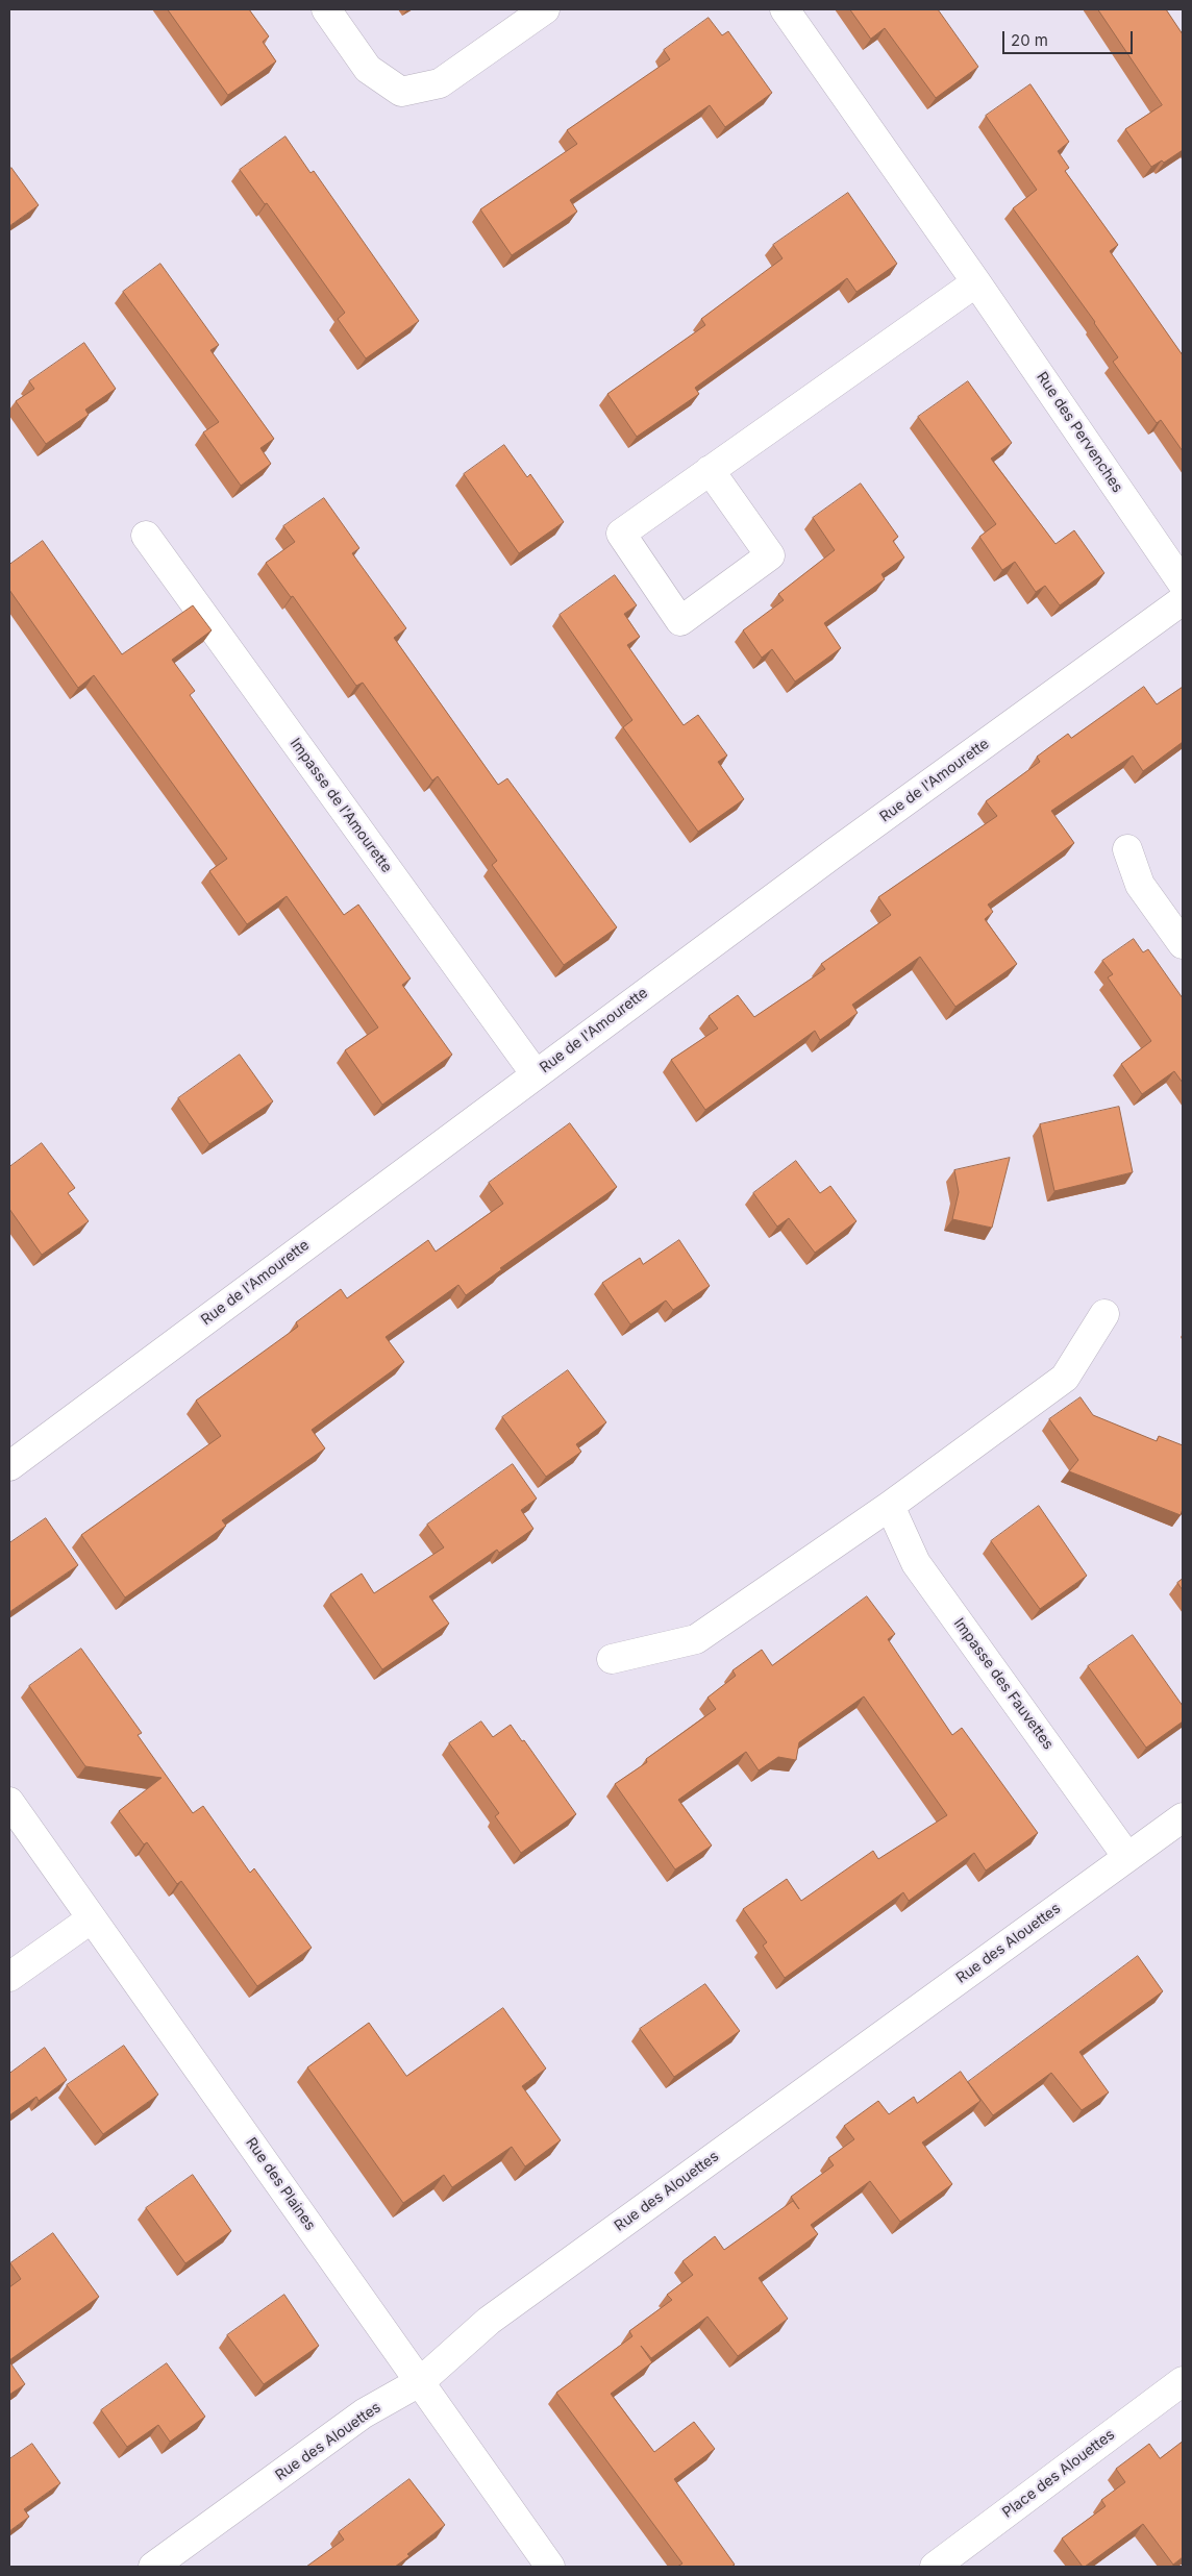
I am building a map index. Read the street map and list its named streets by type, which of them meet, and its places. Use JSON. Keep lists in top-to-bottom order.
{
  "streets": {
    "street": [
      "Rue des Pervenches",
      "Rue de l'Amourette",
      "Impasse de l'Amourette",
      "Impasse des Fauvettes",
      "Rue des Alouettes",
      "Rue des Plaines",
      "Place des Alouettes"
    ]
  },
  "crossings": [
    ["Rue de l'Amourette", "Impasse de l'Amourette"],
    ["Impasse des Fauvettes", "Rue des Alouettes"],
    ["Rue des Alouettes", "Rue des Plaines"]
  ],
  "scale_bar": "20 m"
}
